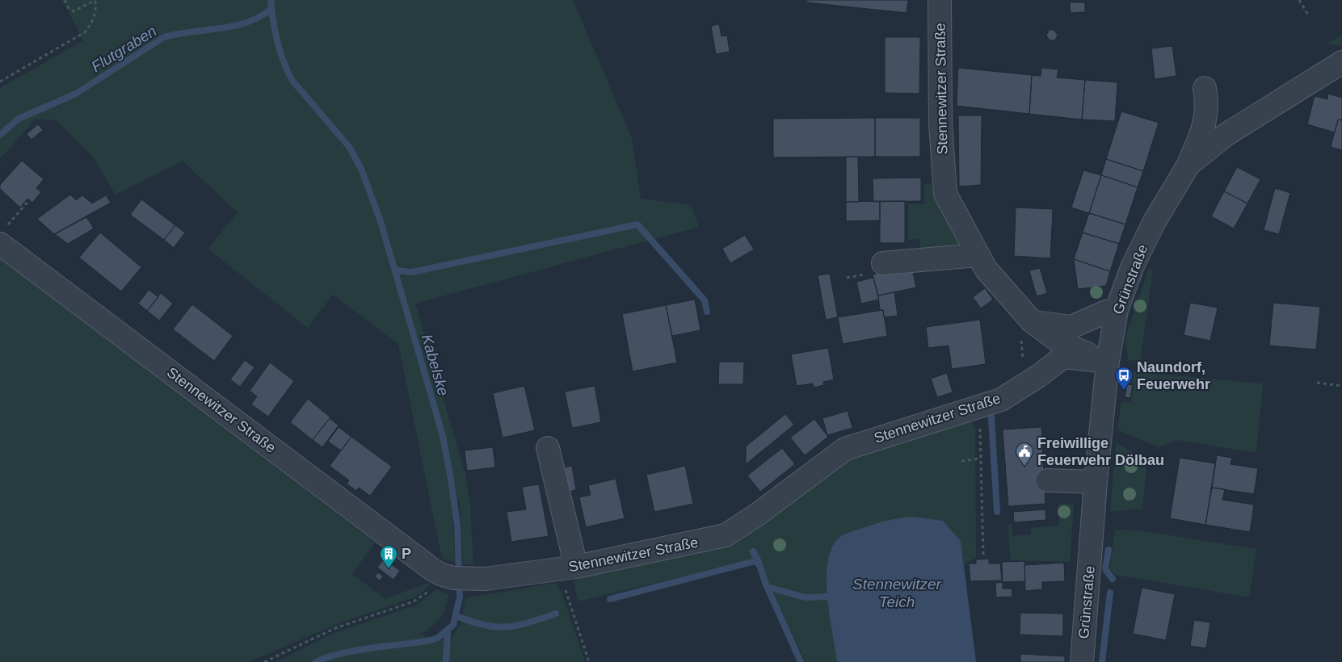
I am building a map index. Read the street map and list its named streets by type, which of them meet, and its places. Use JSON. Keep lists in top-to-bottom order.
{
  "streets": {
    "street": ["Stennewitzer Straße", "Grünstraße"]
  },
  "crossings": [
    ["Stennewitzer Straße", "Grünstraße"]
  ],
  "water": ["Flutgraben", "Kabelske", "Stennewitzer Teich"],
  "places": {
    "bus stop": ["Naundorf, Feuerwehr"],
    "public building": ["Freiwillige Feuerwehr Dölbau"],
    "building": ["P"]
  }
}
